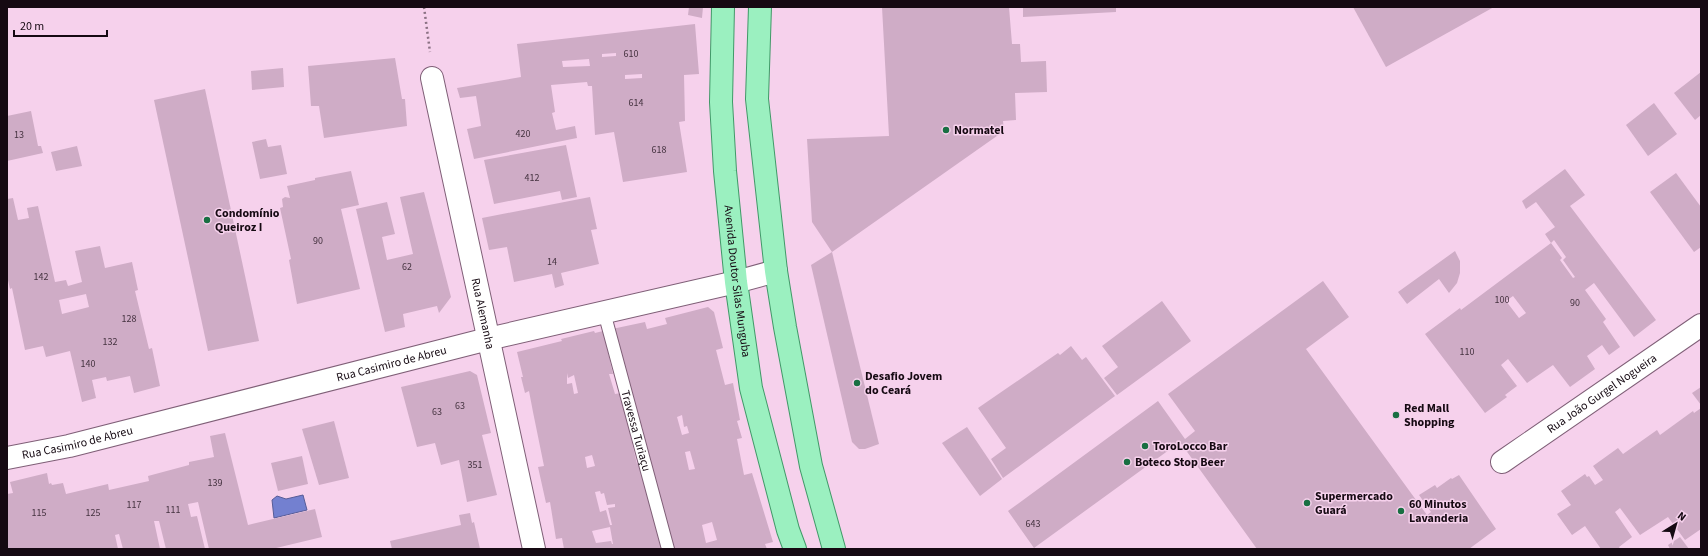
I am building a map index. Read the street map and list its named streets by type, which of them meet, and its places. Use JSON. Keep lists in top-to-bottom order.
{
  "streets": {
    "main road": ["Avenida Doutor Silas Munguba"],
    "street": ["Rua Alemanha", "Rua Casimiro de Abreu", "Rua João Gurgel Nogueira"],
    "lane": ["Travessa Turiaçu"]
  },
  "crossings": [
    ["Avenida Doutor Silas Munguba", "Rua Casimiro de Abreu"],
    ["Rua Alemanha", "Rua Casimiro de Abreu"],
    ["Rua Casimiro de Abreu", "Travessa Turiaçu"]
  ],
  "places": [
    "Normatel",
    "Condomínio Queiroz I",
    "Desafio Jovem do Ceará",
    "Red Mall Shopping",
    "ToroLocco Bar",
    "Boteco Stop Beer",
    "Supermercado Guará",
    "60 Minutos Lavanderia"
  ],
  "house_numbers": [
    "610",
    "614",
    "420",
    "13",
    "618",
    "412",
    "90",
    "14",
    "62",
    "142",
    "100",
    "90",
    "128",
    "132",
    "110",
    "140",
    "63",
    "63",
    "351",
    "139",
    "117",
    "111",
    "115",
    "125",
    "643"
  ],
  "scale_bar": "20 m",
  "north": "top right"
}
